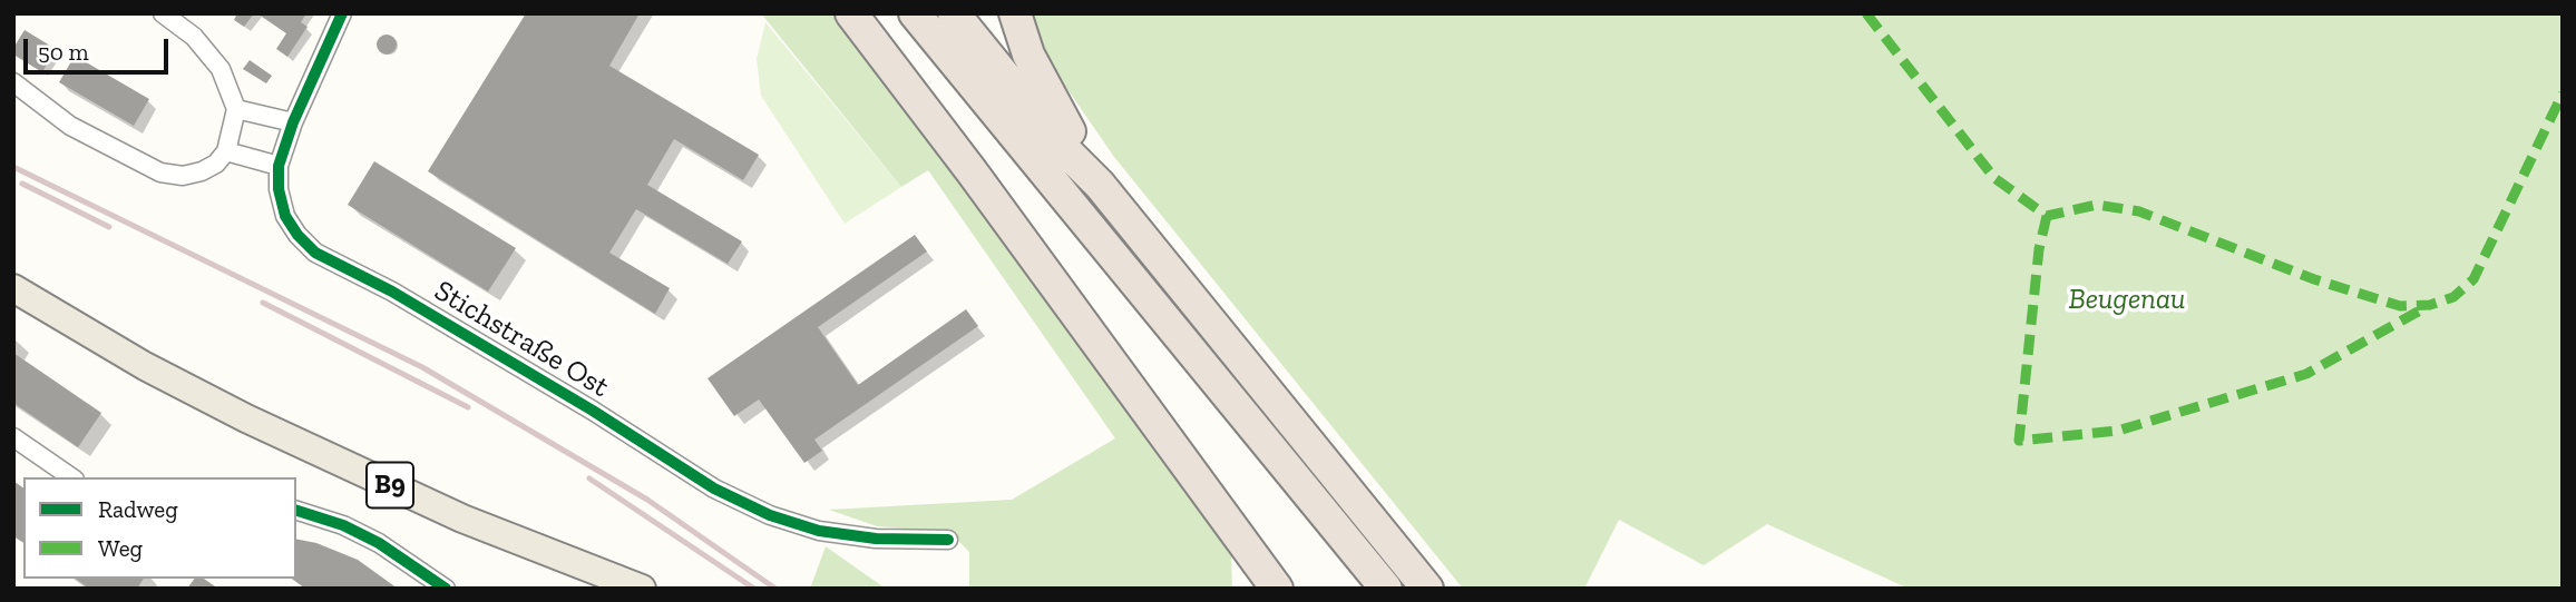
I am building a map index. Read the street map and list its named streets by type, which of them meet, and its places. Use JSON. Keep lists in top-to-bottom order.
{
  "streets": {
    "main road": ["B9"],
    "street": ["Stichstraße Ost"]
  },
  "parks": ["Beugenau"],
  "legend": ["Radweg", "Weg"],
  "scale_bar": "50 m"
}
